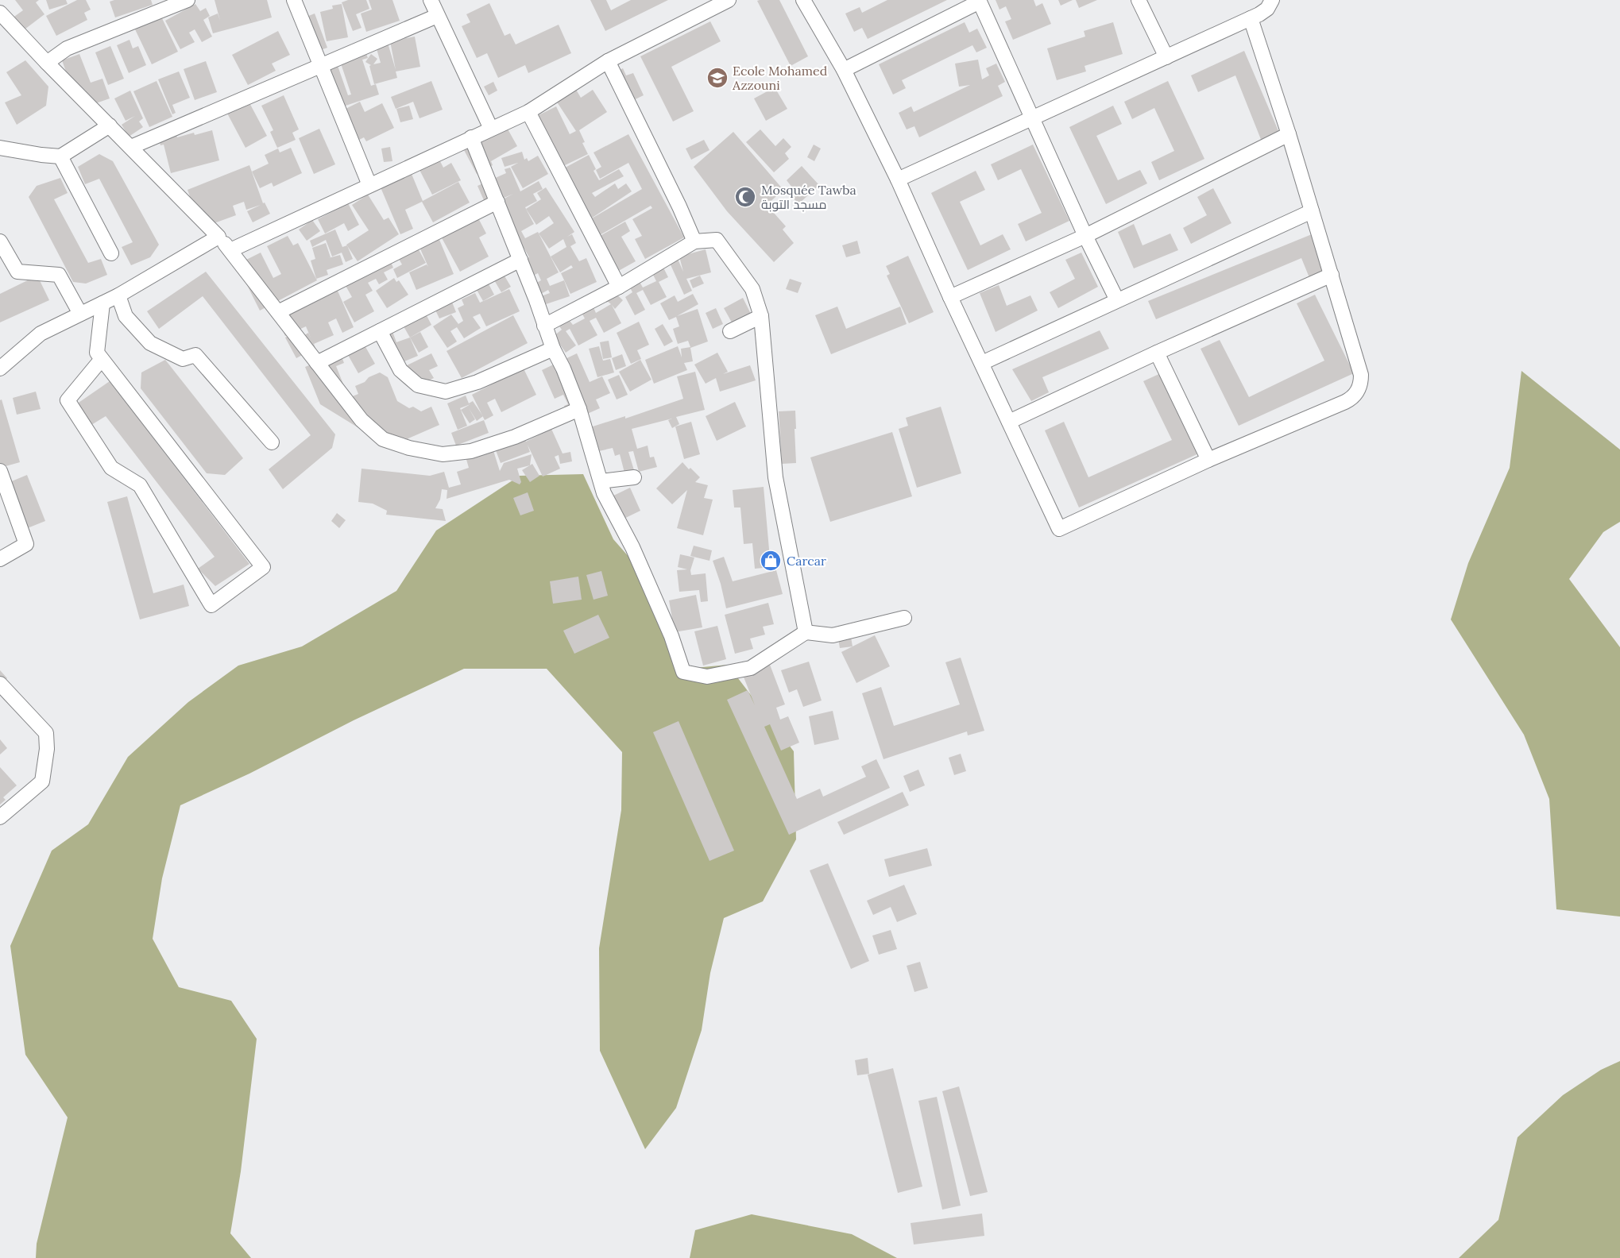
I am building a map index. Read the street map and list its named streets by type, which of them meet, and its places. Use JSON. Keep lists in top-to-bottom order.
{
  "places": {
    "school or university": ["Ecole Mohamed Azzouni"],
    "mosque": ["Mosquée Tawba مسجد التوبة"],
    "shop": ["Carcar"]
  }
}
